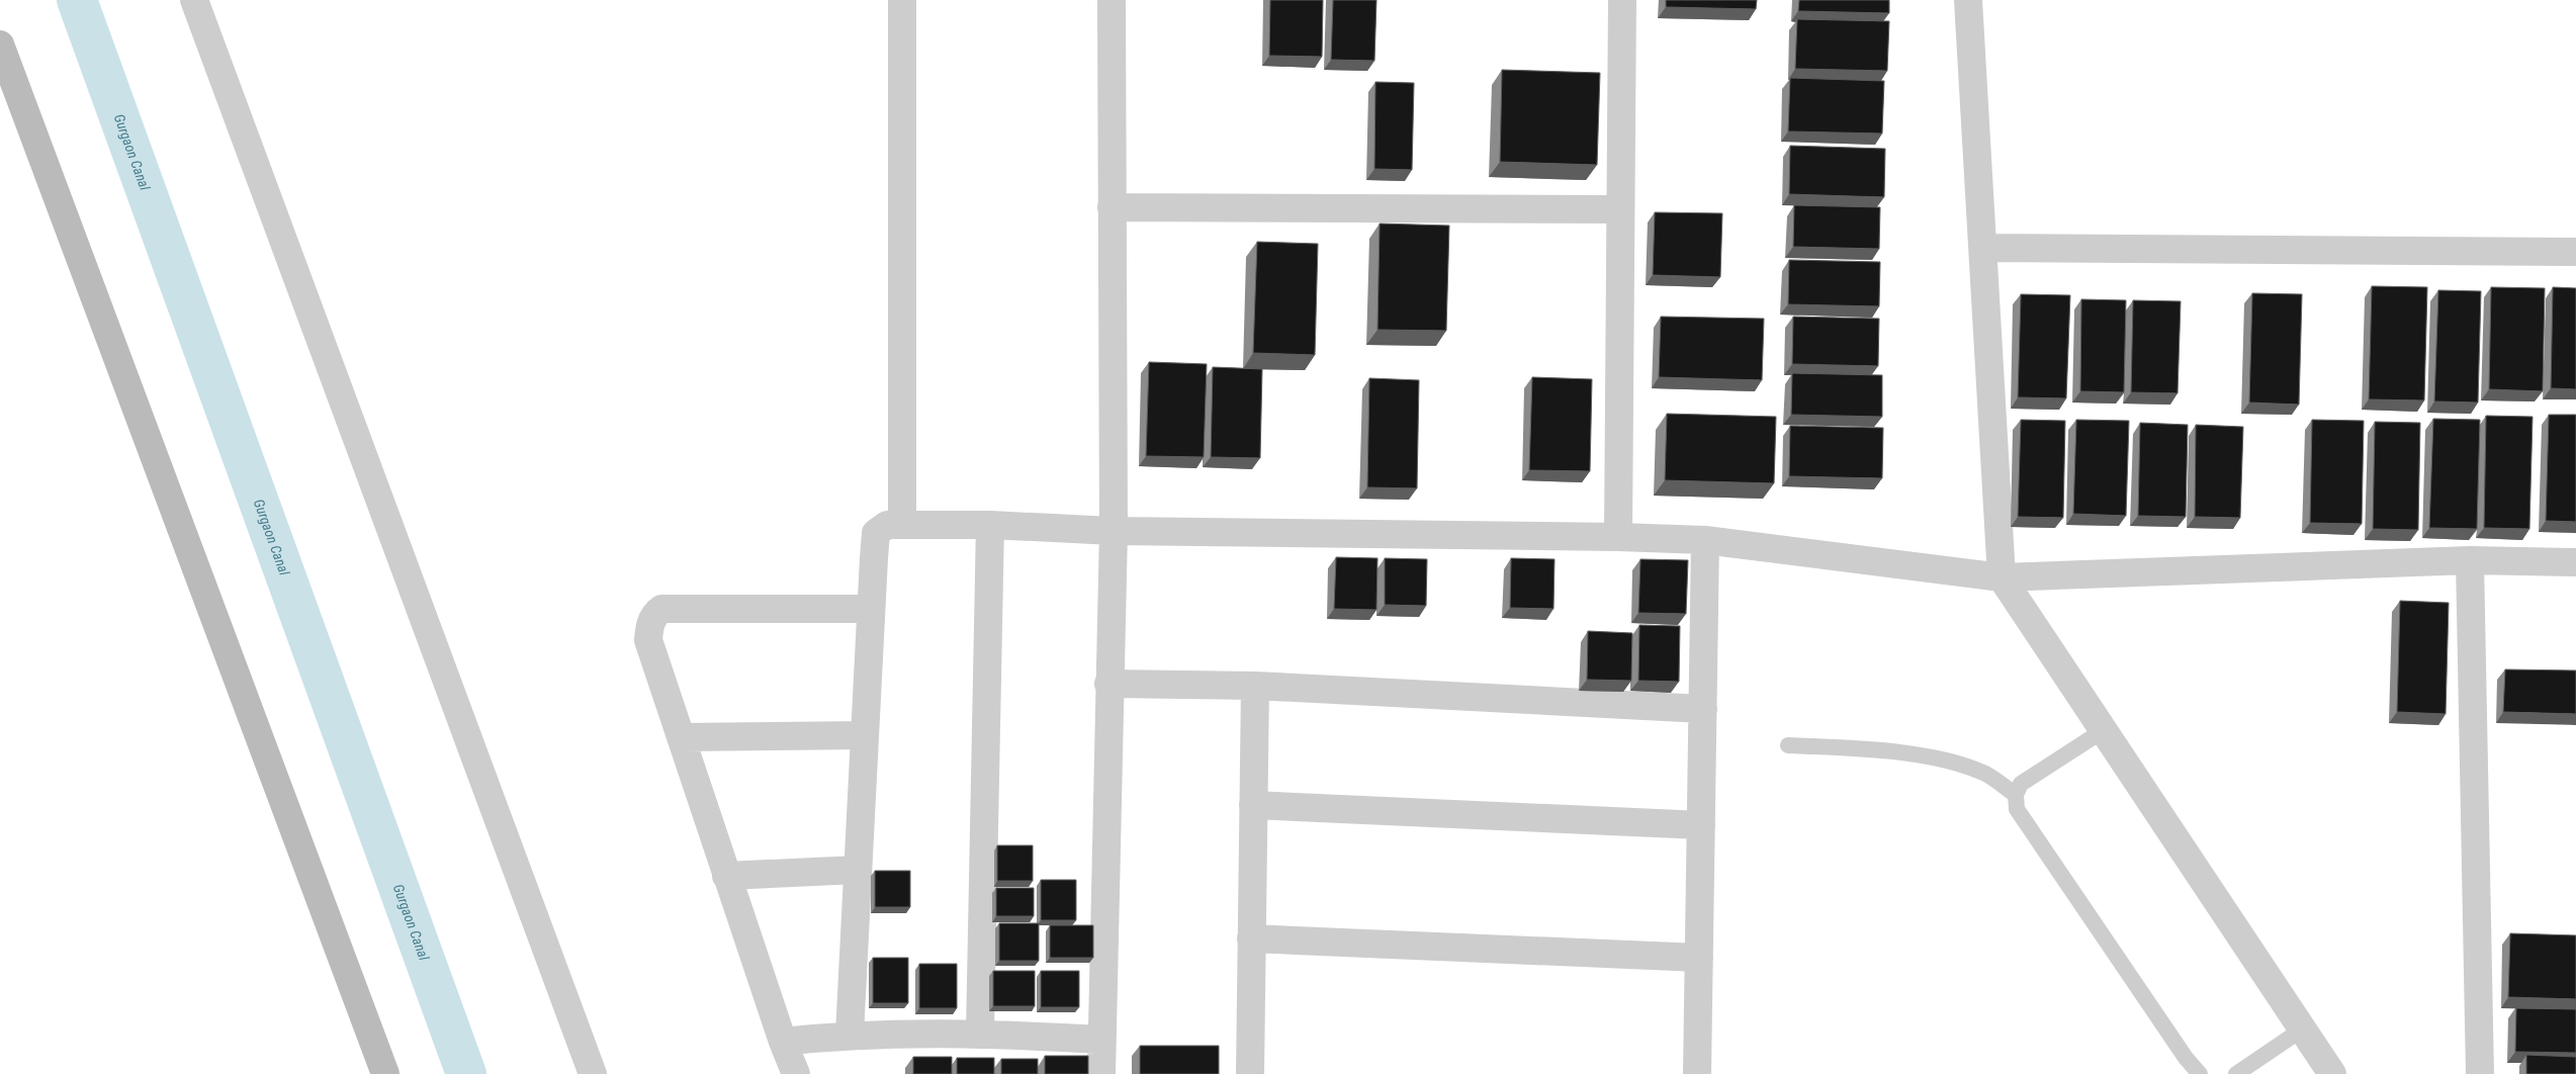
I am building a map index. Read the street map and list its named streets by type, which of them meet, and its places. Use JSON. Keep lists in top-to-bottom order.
{
  "water": ["Gurgaon Canal"]
}
